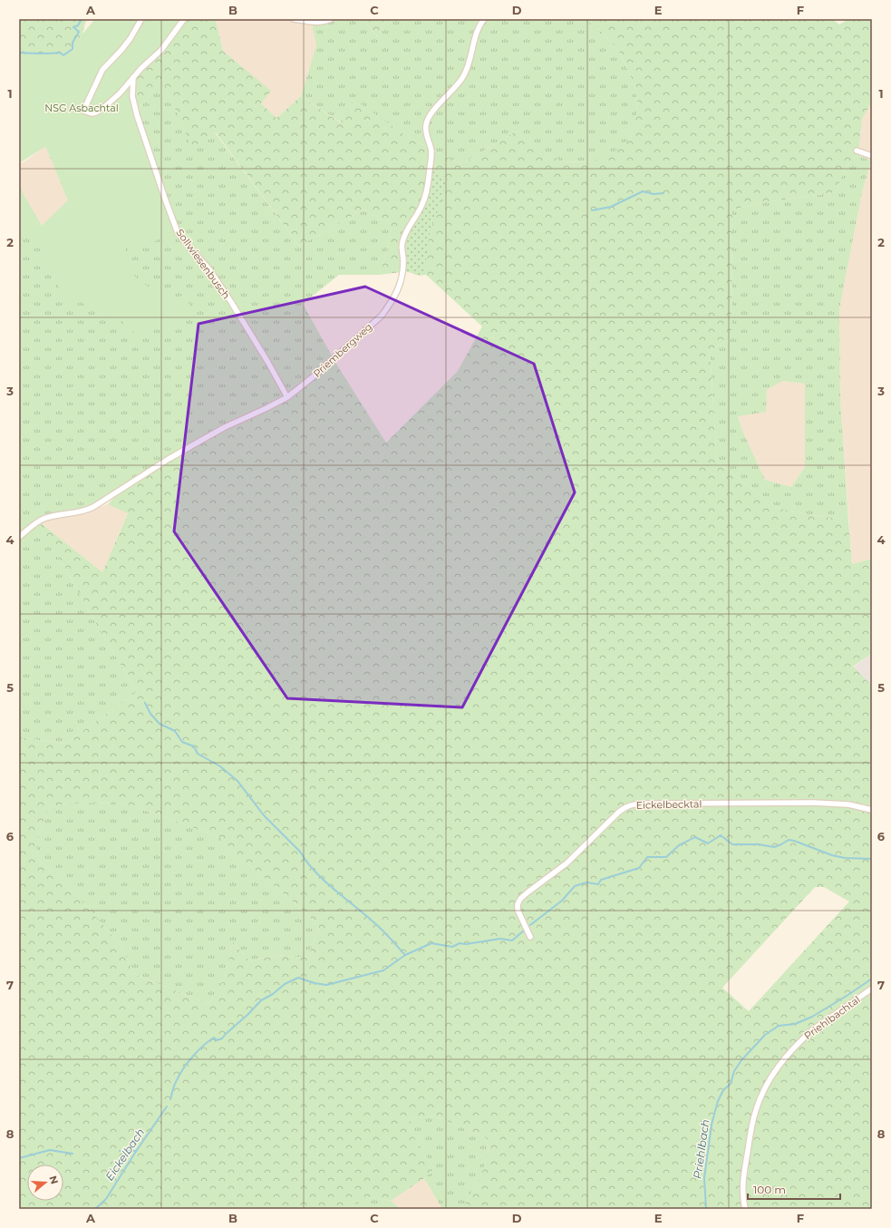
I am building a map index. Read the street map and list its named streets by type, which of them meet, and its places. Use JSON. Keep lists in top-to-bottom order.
{
  "streets": {
    "street": [
      "Sollwiesenbusch",
      "Priembergweg",
      "Eickelbecktal",
      "Priehlbachtal"
    ]
  },
  "crossings": [
    ["Sollwiesenbusch", "Priembergweg"]
  ],
  "water": ["Priehlbach", "Eickelbach"],
  "parks": ["NSG Asbachtal"],
  "scale_bar": "100 m",
  "north": "right",
  "grid": {
    "columns": [
      "A",
      "B",
      "C",
      "D",
      "E",
      "F"
    ],
    "rows": [
      "1",
      "2",
      "3",
      "4",
      "5",
      "6",
      "7",
      "8"
    ]
  }
}
